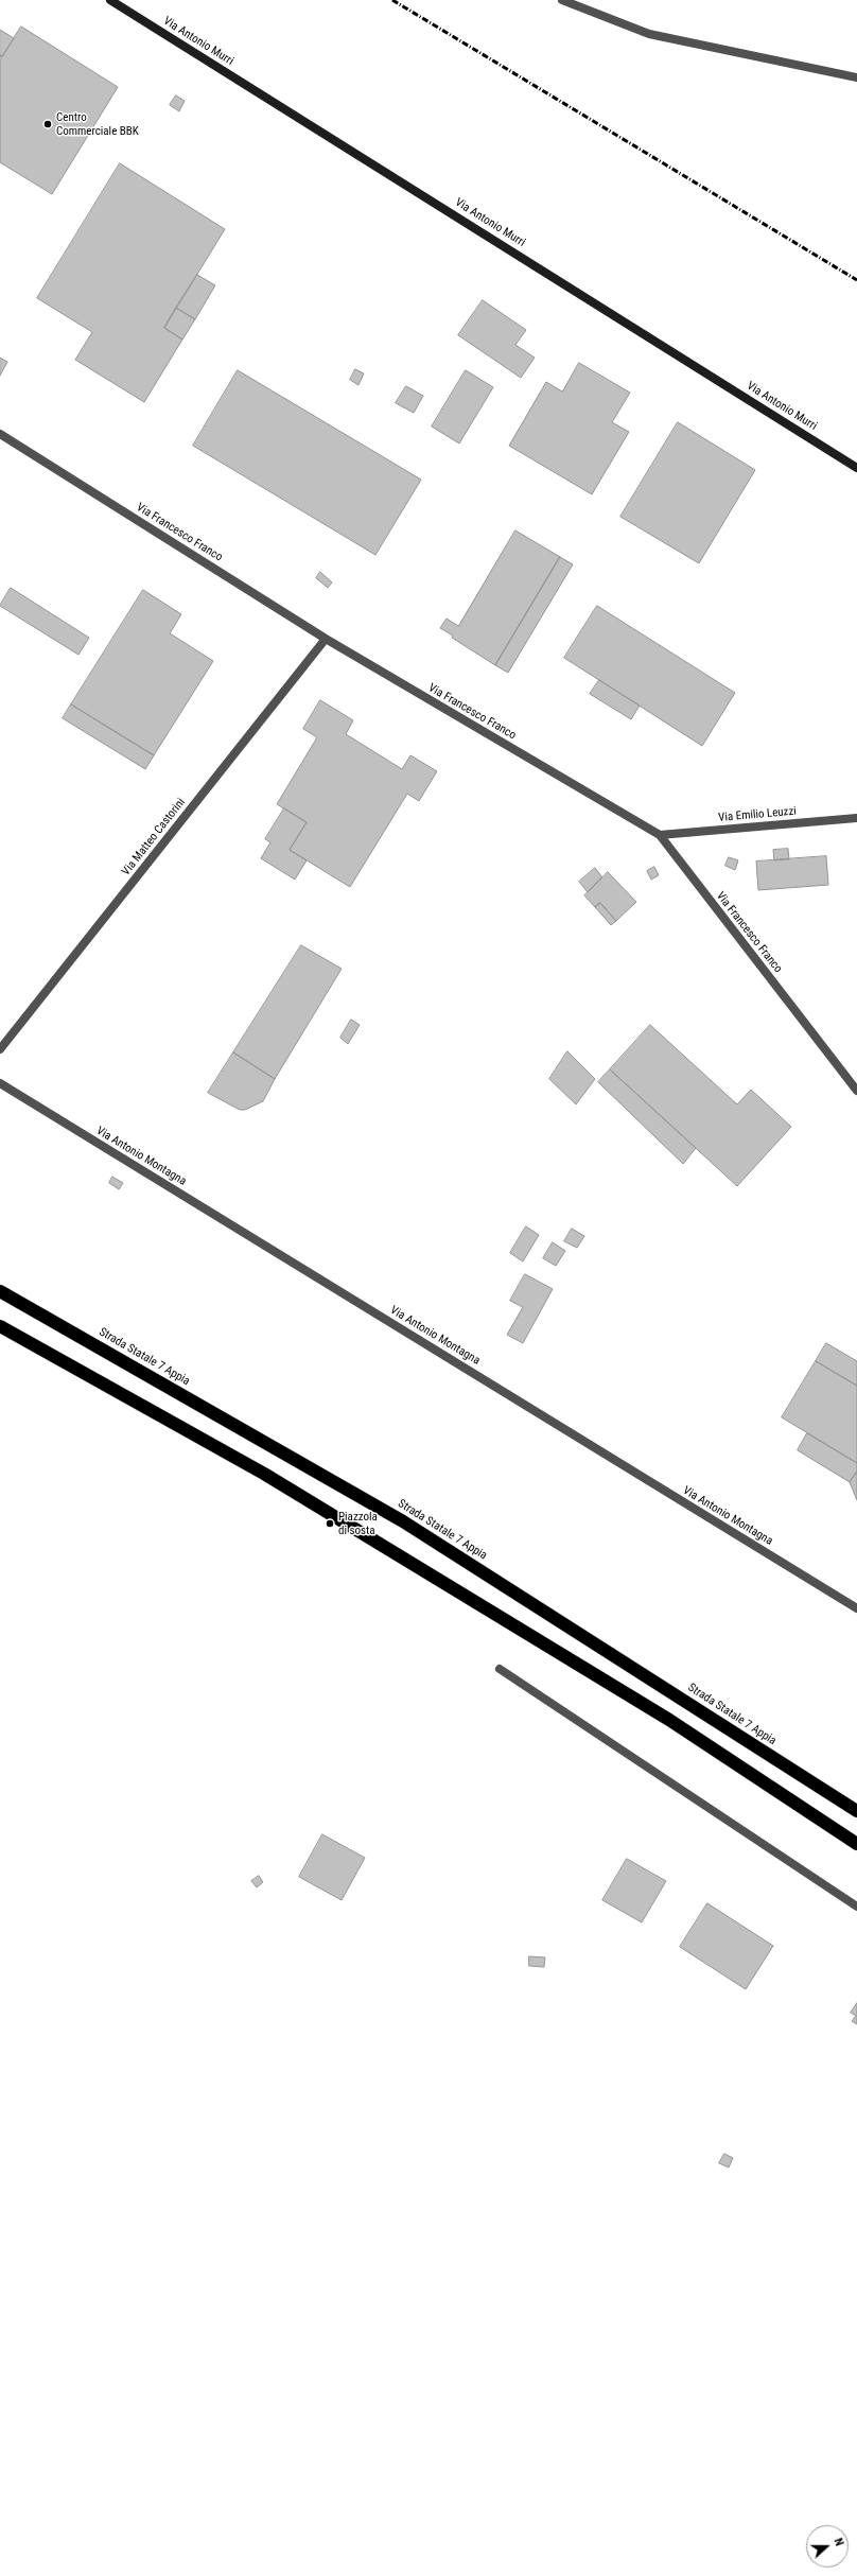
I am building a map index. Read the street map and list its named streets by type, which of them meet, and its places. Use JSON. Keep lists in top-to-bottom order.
{
  "streets": {
    "highway": ["Strada Statale 7 Appia"],
    "street": [
      "Via Antonio Murri",
      "Via Francesco Franco",
      "Via Emilio Leuzzi",
      "Via Matteo Castorini",
      "Via Antonio Montagna"
    ]
  },
  "crossings": [
    ["Via Francesco Franco", "Via Emilio Leuzzi"],
    ["Via Francesco Franco", "Via Matteo Castorini"]
  ],
  "places": ["Centro Commerciale BBK", "Piazzola di sosta"],
  "north": "right"
}
